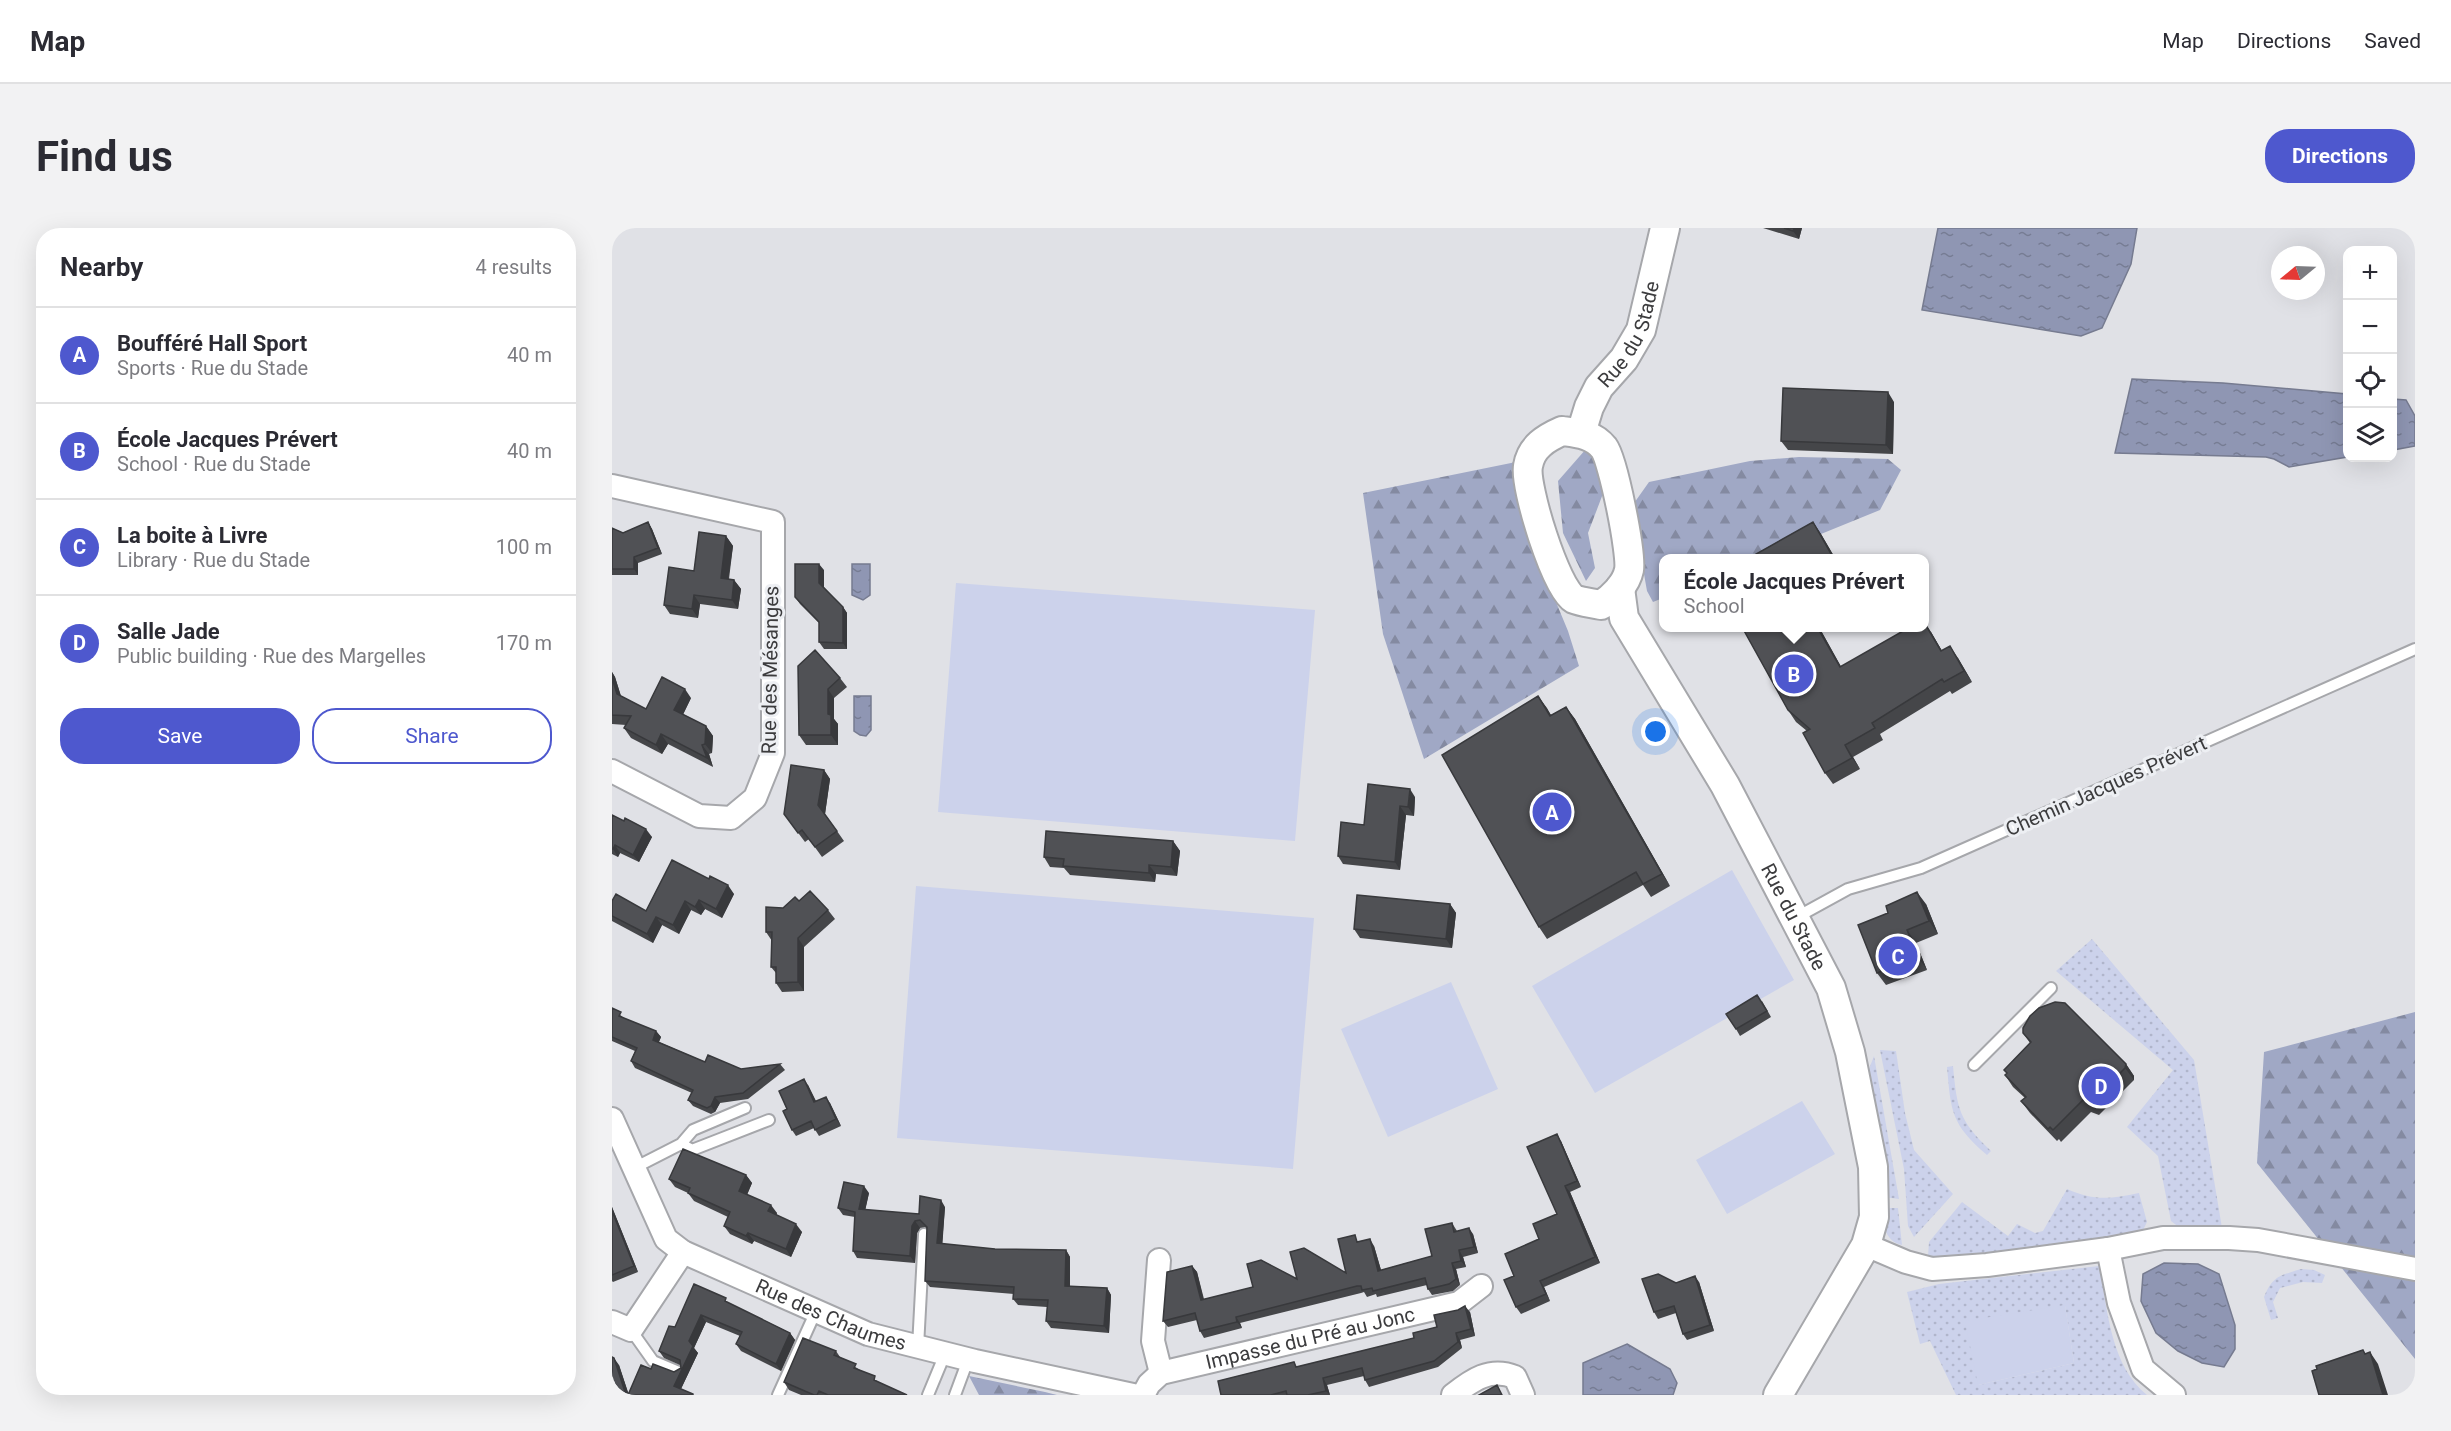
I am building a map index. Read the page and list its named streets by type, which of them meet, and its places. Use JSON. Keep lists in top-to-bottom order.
{
  "streets": {
    "street": [
      "Rue du Stade",
      "Rue des Mésanges",
      "Rue des Chaumes",
      "Impasse du Pré au Jonc"
    ],
    "lane": ["Chemin Jacques Prévert"]
  },
  "crossings": [
    ["Rue du Stade", "Chemin Jacques Prévert"]
  ],
  "north": "left",
  "page": {
    "header": "Map",
    "nav": ["Map", "Directions", "Saved"],
    "buttons": [
      "Directions",
      ["Save", "Share"]
    ],
    "title": "Find us",
    "heading": ["Nearby", "4 results"],
    "map_buttons": ["+", "−"],
    "list": [
      {
        "mark": "A",
        "name": "Boufféré Hall Sport",
        "note": "Sports · Rue du Stade",
        "value": "40 m"
      },
      {
        "mark": "B",
        "name": "École Jacques Prévert",
        "note": "School · Rue du Stade",
        "value": "40 m"
      },
      {
        "mark": "C",
        "name": "La boite à Livre",
        "note": "Library · Rue du Stade",
        "value": "100 m"
      },
      {
        "mark": "D",
        "name": "Salle Jade",
        "note": "Public building · Rue des Margelles",
        "value": "170 m"
      }
    ],
    "popup": ["École Jacques Prévert", "School"],
    "pins": [
      "B",
      "A",
      "C",
      "D"
    ]
  }
}
